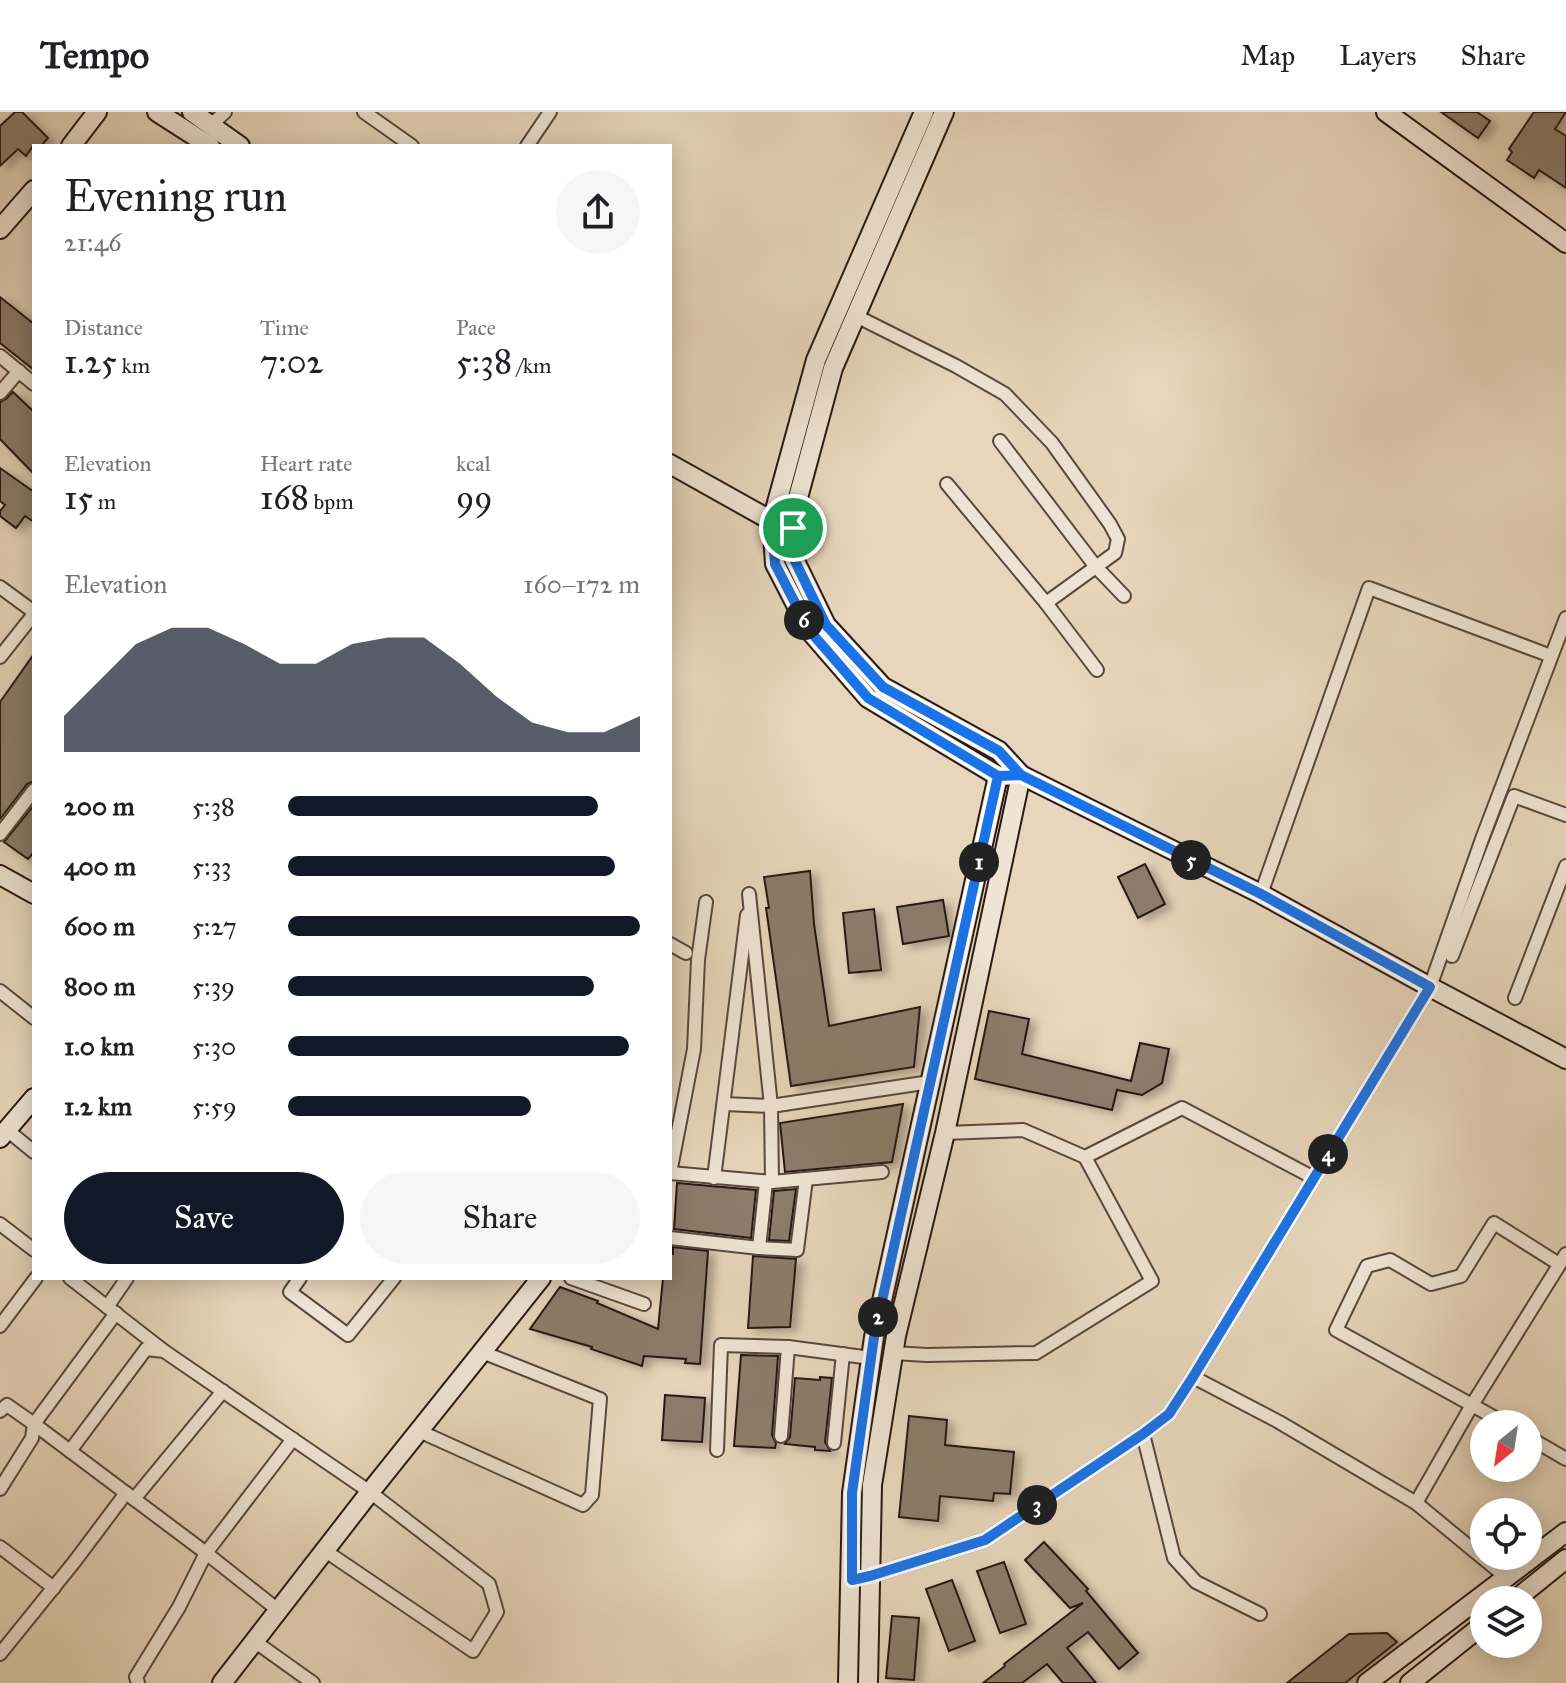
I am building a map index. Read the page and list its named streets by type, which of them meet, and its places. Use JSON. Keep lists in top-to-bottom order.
{
  "north": "bottom left",
  "page": {
    "header": "Tempo",
    "nav": ["Map", "Layers", "Share"],
    "heading": ["Evening run", "21:46"],
    "stats": [
      ["Distance", "1.25 km"],
      ["Time", "7:02"],
      ["Pace", "5:38 /km"],
      ["Elevation", "15 m"],
      ["Heart rate", "168 bpm"],
      ["kcal", "99"]
    ],
    "chart": ["Elevation", "160–172 m"],
    "pins": [
      "6",
      "5",
      "1",
      "4",
      "2",
      "3"
    ],
    "list": [
      {
        "name": "200 m",
        "note": "5:38"
      },
      {
        "name": "400 m",
        "note": "5:33"
      },
      {
        "name": "600 m",
        "note": "5:27"
      },
      {
        "name": "800 m",
        "note": "5:39"
      },
      {
        "name": "1.0 km",
        "note": "5:30"
      },
      {
        "name": "1.2 km",
        "note": "5:59"
      }
    ],
    "buttons": ["Save", "Share"]
  }
}
